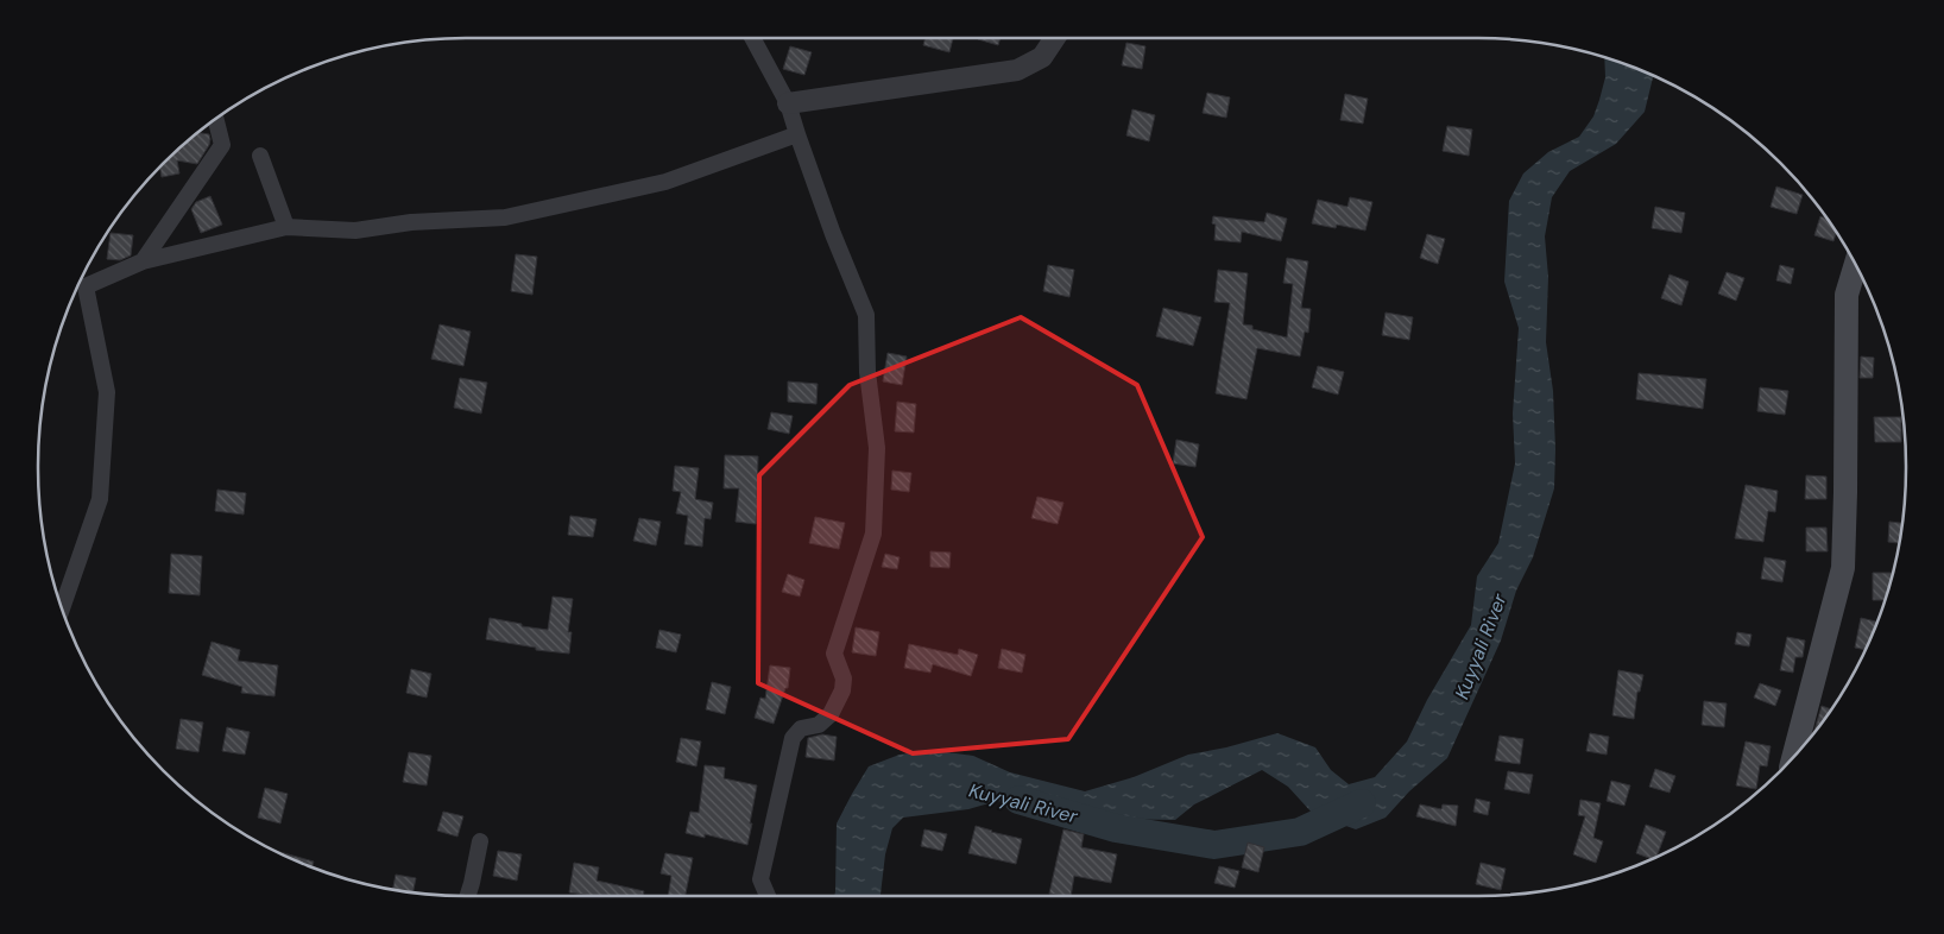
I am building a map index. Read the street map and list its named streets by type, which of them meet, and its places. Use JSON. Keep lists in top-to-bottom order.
{
  "water": ["Kuyyali River"]
}
